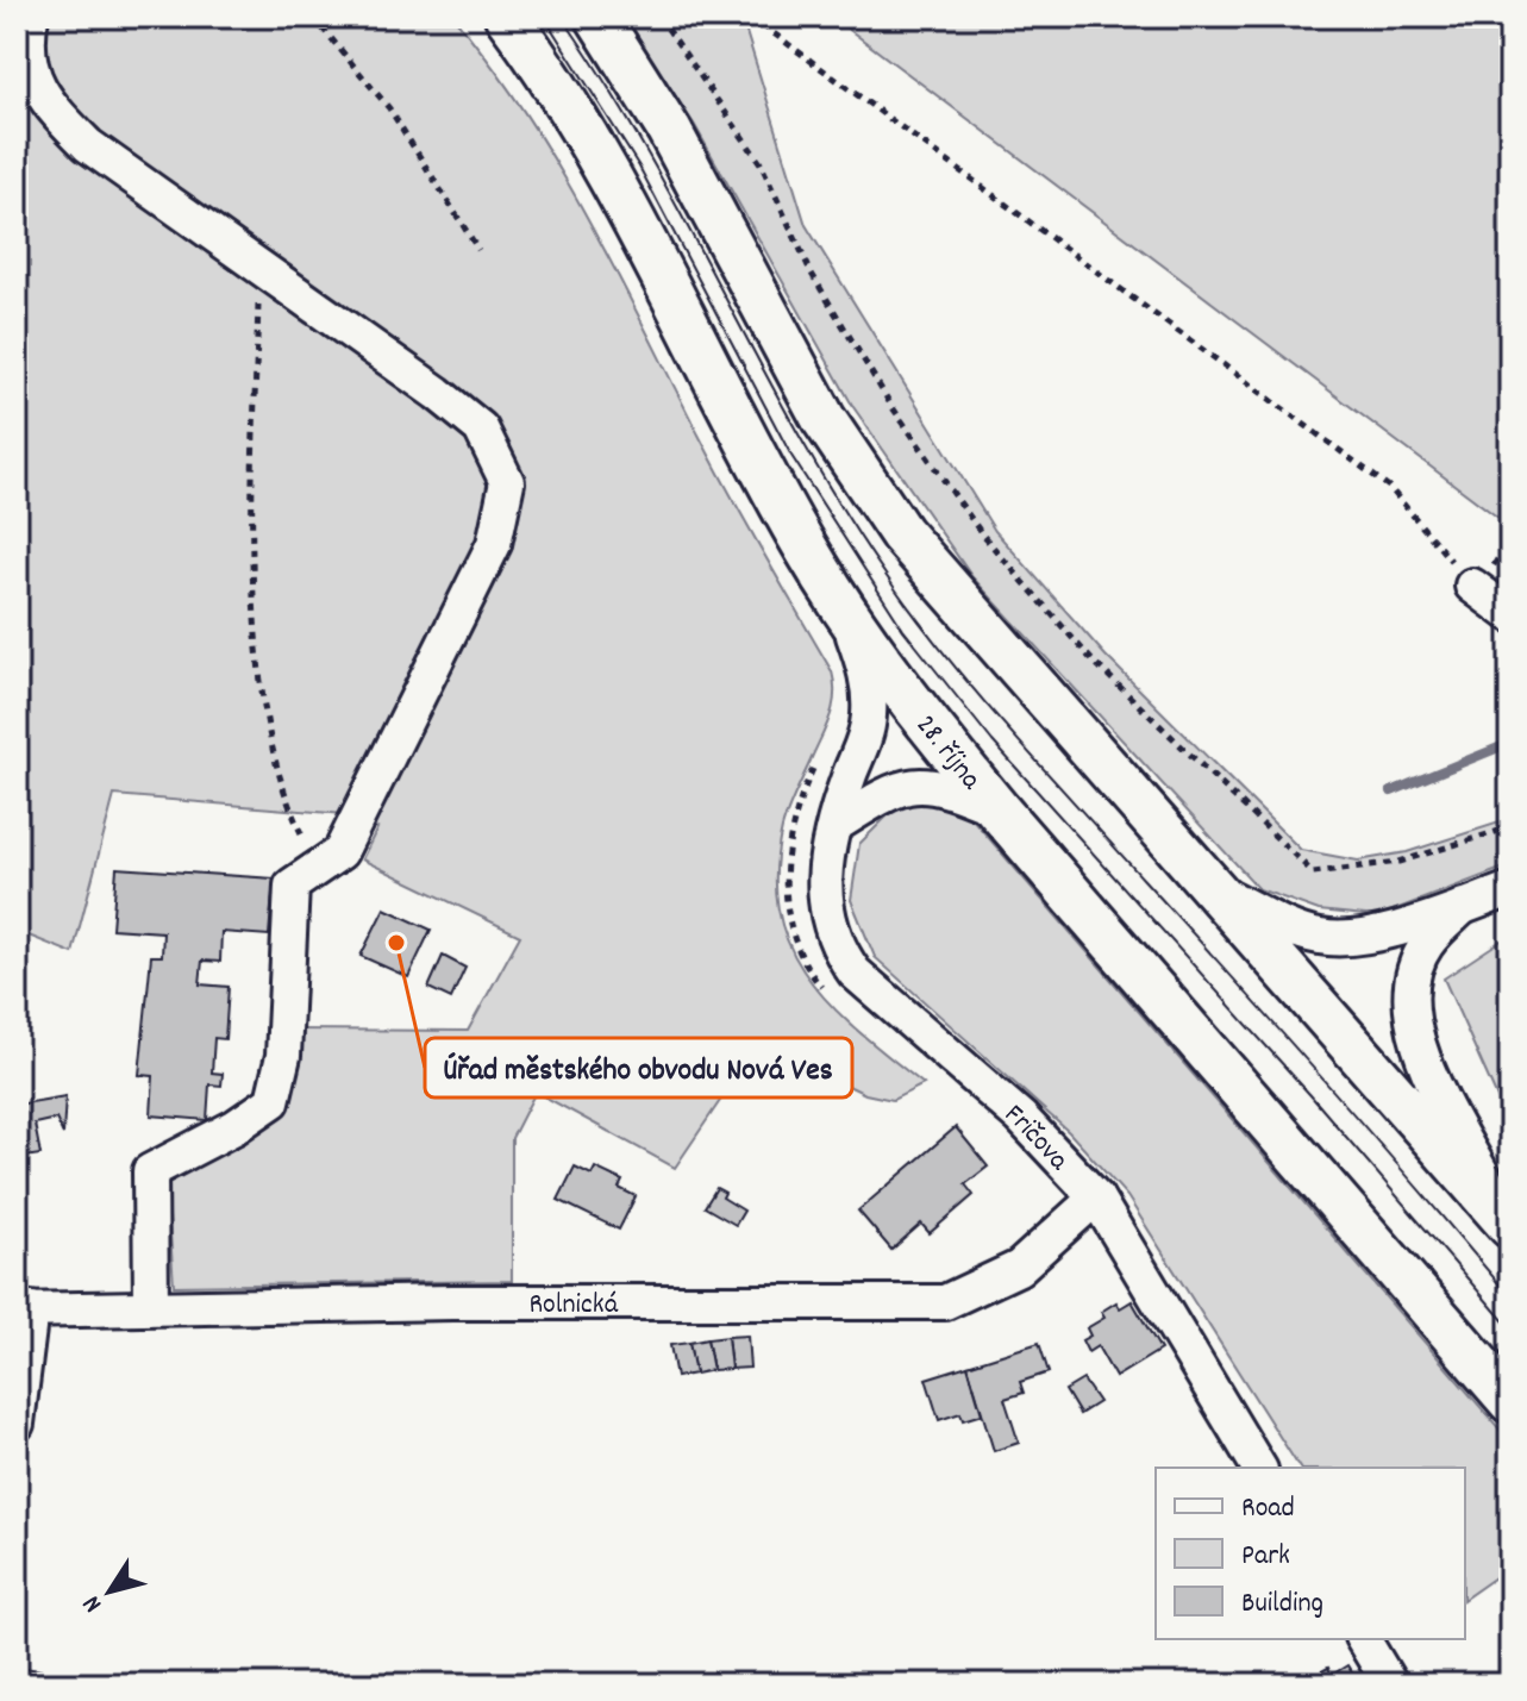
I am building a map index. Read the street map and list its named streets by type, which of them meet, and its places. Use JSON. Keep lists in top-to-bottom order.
{
  "streets": {
    "main road": ["28. října"],
    "street": ["Fričova", "Rolnická"]
  },
  "crossings": [
    ["28. října", "Fričova"],
    ["Fričova", "Rolnická"]
  ],
  "places": ["Úřad městského obvodu Nová Ves"],
  "legend": ["Road", "Park", "Building"],
  "north": "bottom left"
}
